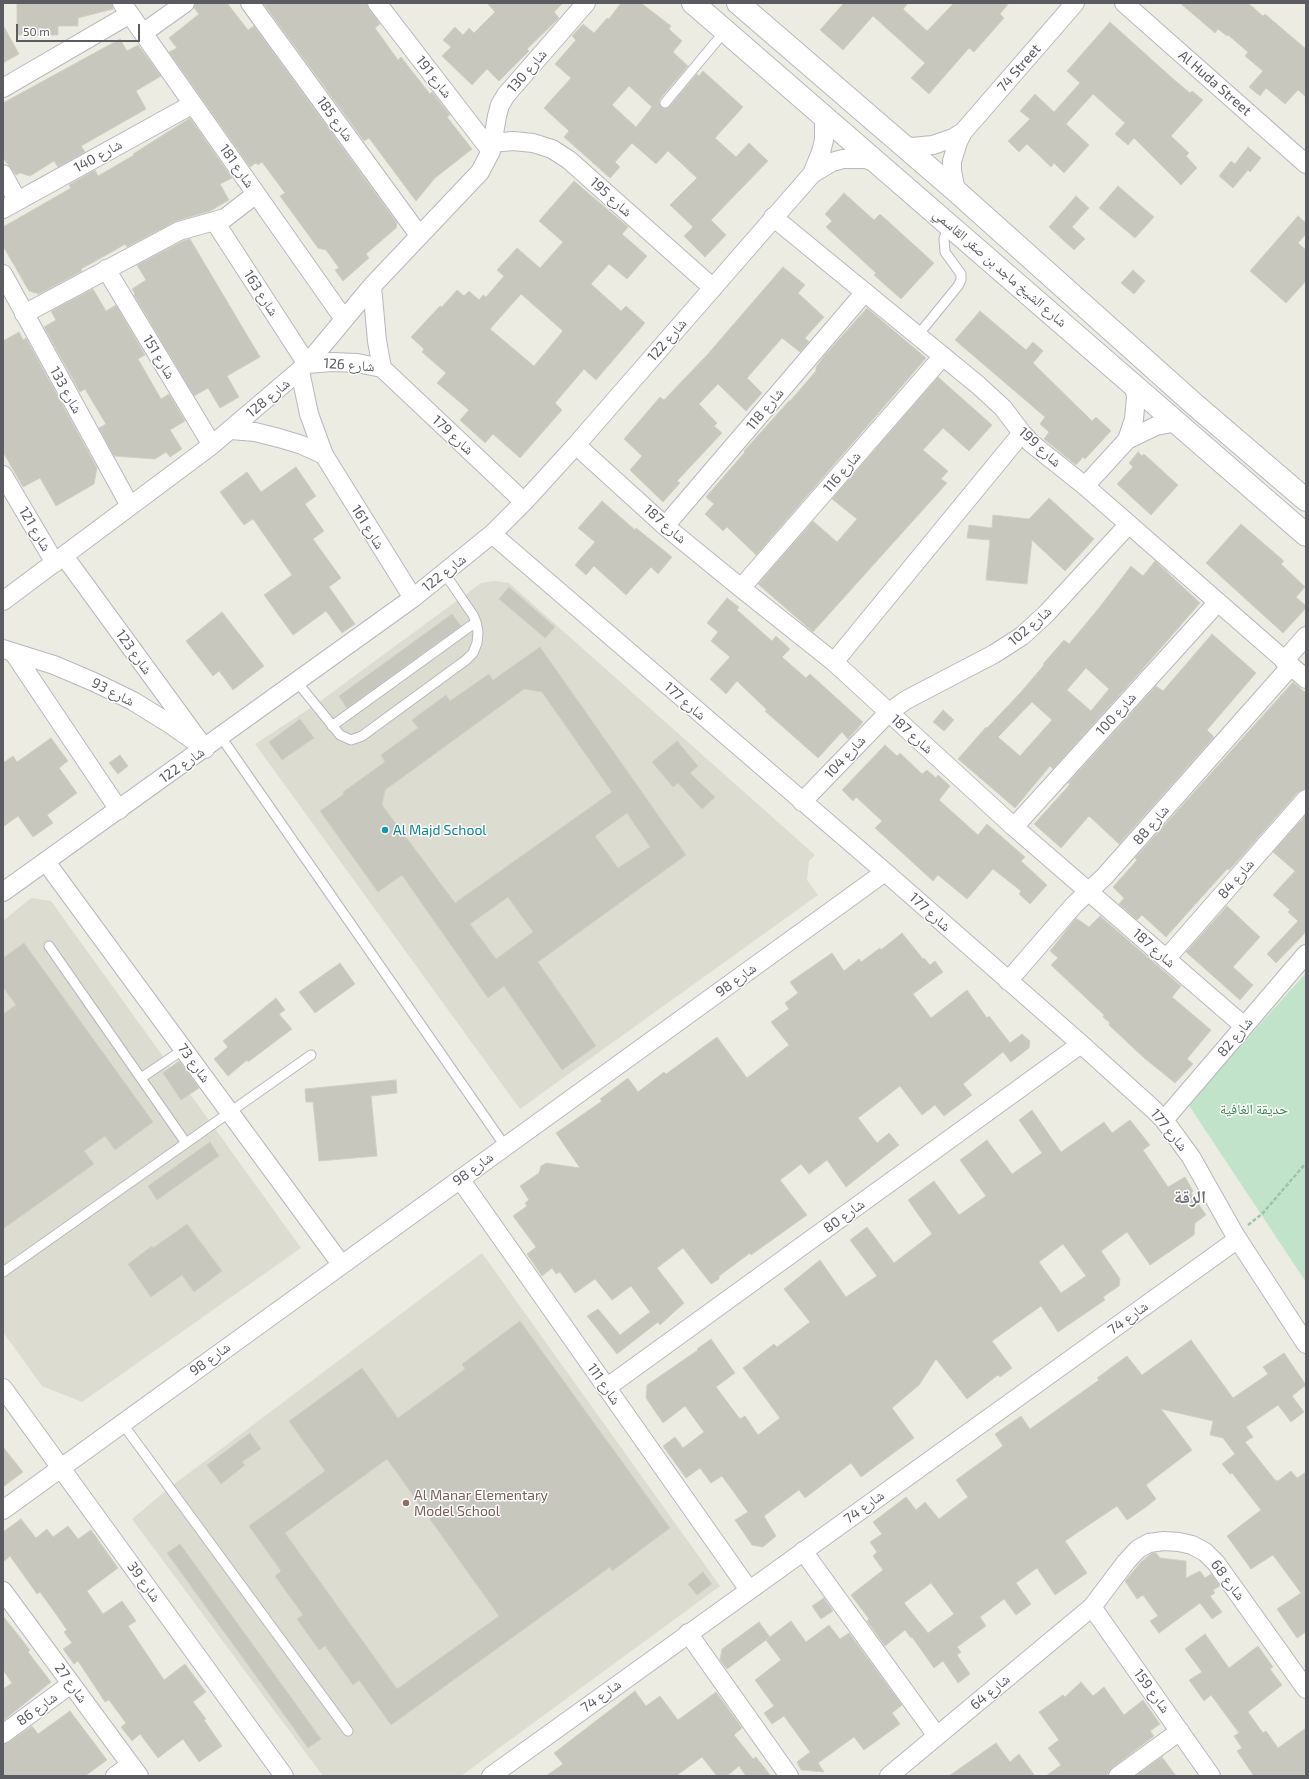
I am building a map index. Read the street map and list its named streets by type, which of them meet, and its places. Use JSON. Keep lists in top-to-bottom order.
{
  "streets": {
    "street": [
      "74 Street",
      "شارع 130",
      "شارع 191",
      "Al Huda Street",
      "شارع 185",
      "شارع 140",
      "شارع 181",
      "شارع 195",
      "شارع الشيخ ماجد بن صقر القاسمي",
      "شارع 163",
      "شارع 122",
      "شارع 151",
      "شارع 126",
      "شارع 133",
      "شارع 128",
      "شارع 118",
      "شارع 179",
      "شارع 199",
      "شارع 116",
      "شارع 187",
      "شارع 161",
      "شارع 121",
      "شارع 102",
      "شارع 123",
      "شارع 93",
      "شارع 177",
      "شارع 100",
      "شارع 104",
      "شارع 88",
      "شارع 84",
      "شارع 98",
      "شارع 82",
      "شارع 73",
      "شارع 80",
      "شارع 74",
      "شارع 111",
      "شارع 68",
      "شارع 39",
      "شارع 27",
      "شارع 159",
      "شارع 64",
      "شارع 86"
    ]
  },
  "crossings": [
    ["74 Street", "شارع الشيخ ماجد بن صقر القاسمي"],
    ["شارع 130", "شارع 191"],
    ["شارع 130", "شارع 195"],
    ["شارع 130", "شارع 128"],
    ["شارع 191", "شارع 195"],
    ["شارع 191", "شارع 128"],
    ["شارع 185", "شارع 128"],
    ["شارع 140", "شارع 181"],
    ["شارع 181", "شارع 128"],
    ["شارع 195", "شارع 122"],
    ["شارع 195", "شارع 128"],
    ["شارع الشيخ ماجد بن صقر القاسمي", "شارع 122"],
    ["شارع 163", "شارع 126"],
    ["شارع 163", "شارع 128"],
    ["شارع 163", "شارع 161"],
    ["شارع 122", "شارع 179"],
    ["شارع 122", "شارع 199"],
    ["شارع 122", "شارع 187"],
    ["شارع 122", "شارع 161"],
    ["شارع 122", "شارع 123"],
    ["شارع 122", "شارع 93"],
    ["شارع 122", "شارع 177"],
    ["شارع 122", "شارع 73"],
    ["شارع 151", "شارع 128"],
    ["شارع 126", "شارع 128"],
    ["شارع 126", "شارع 179"],
    ["شارع 126", "شارع 161"],
    ["شارع 133", "شارع 128"],
    ["شارع 128", "شارع 161"],
    ["شارع 128", "شارع 121"],
    ["شارع 128", "شارع 123"],
    ["شارع 118", "شارع 199"],
    ["شارع 118", "شارع 187"],
    ["شارع 199", "شارع 116"],
    ["شارع 199", "شارع 102"],
    ["شارع 199", "شارع 100"],
    ["شارع 199", "شارع 88"],
    ["شارع 116", "شارع 187"],
    ["شارع 187", "شارع 102"],
    ["شارع 187", "شارع 100"],
    ["شارع 187", "شارع 104"],
    ["شارع 187", "شارع 88"],
    ["شارع 187", "شارع 84"],
    ["شارع 187", "شارع 82"],
    ["شارع 121", "شارع 123"],
    ["شارع 102", "شارع 104"],
    ["شارع 123", "شارع 93"],
    ["شارع 177", "شارع 104"],
    ["شارع 177", "شارع 88"],
    ["شارع 177", "شارع 98"],
    ["شارع 177", "شارع 82"],
    ["شارع 177", "شارع 80"],
    ["شارع 177", "شارع 74"],
    ["شارع 98", "شارع 73"],
    ["شارع 98", "شارع 111"],
    ["شارع 98", "شارع 39"],
    ["شارع 80", "شارع 111"],
    ["شارع 74", "شارع 111"],
    ["شارع 68", "شارع 159"],
    ["شارع 68", "شارع 64"],
    ["شارع 27", "شارع 86"],
    ["شارع 159", "شارع 64"]
  ],
  "districts": ["الرقة"],
  "parks": ["حديقة الغافية"],
  "places": ["Al Majd School", "Al Manar Elementary Model School"],
  "scale_bar": "50 m"
}
